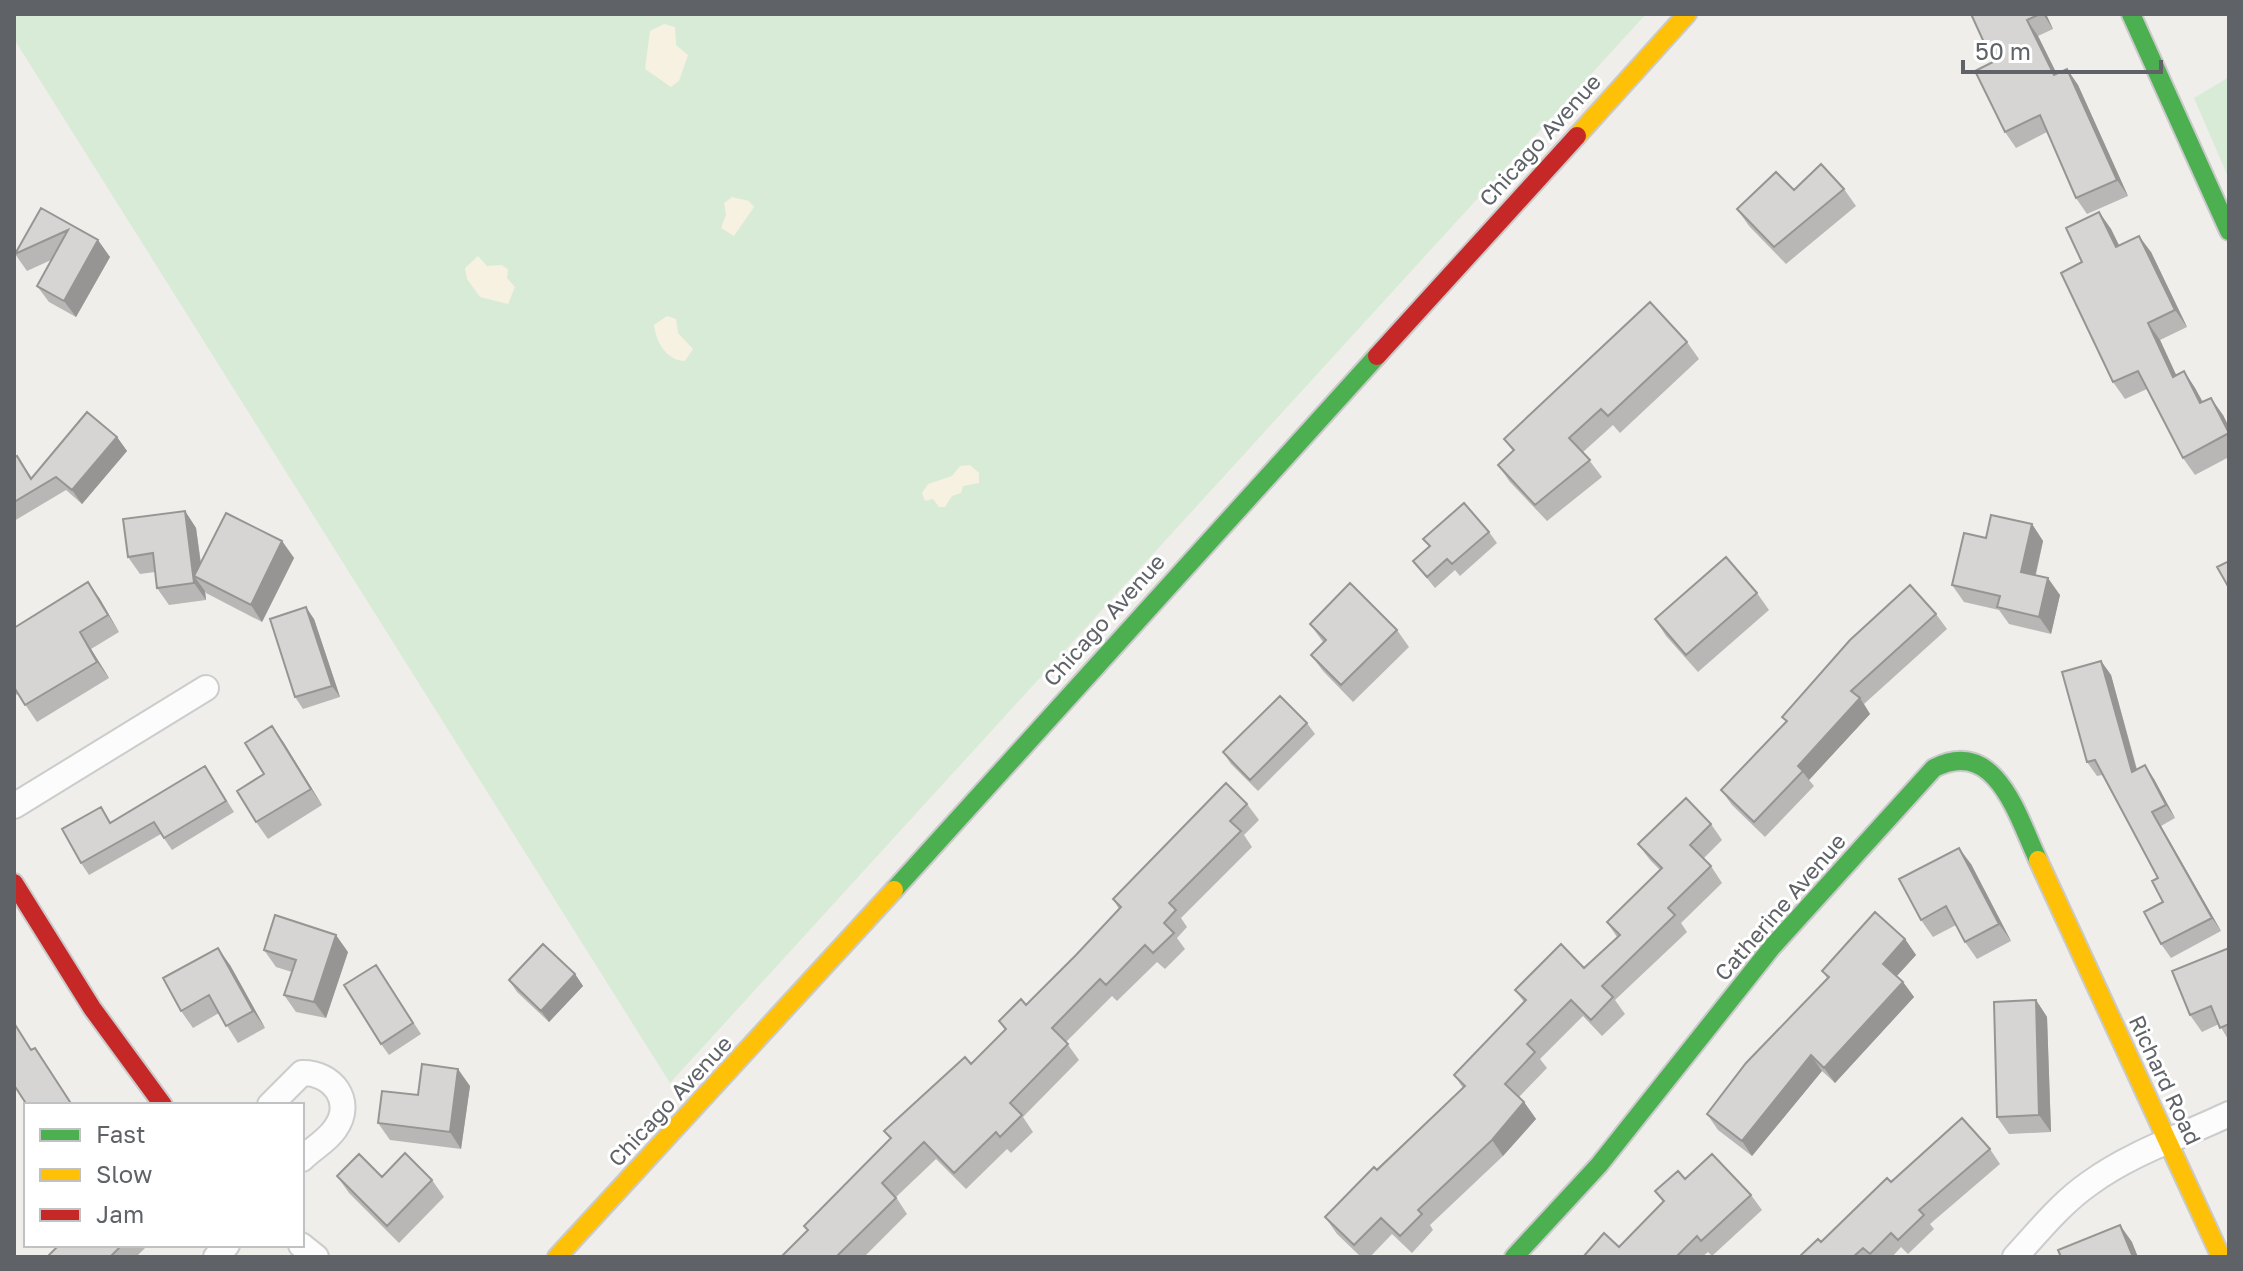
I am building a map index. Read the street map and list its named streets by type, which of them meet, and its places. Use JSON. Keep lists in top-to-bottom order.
{
  "streets": {
    "street": ["Chicago Avenue", "Catherine Avenue", "Richard Road"]
  },
  "crossings": [
    ["Catherine Avenue", "Richard Road"]
  ],
  "legend": ["Fast", "Slow", "Jam"],
  "scale_bar": "50 m"
}
